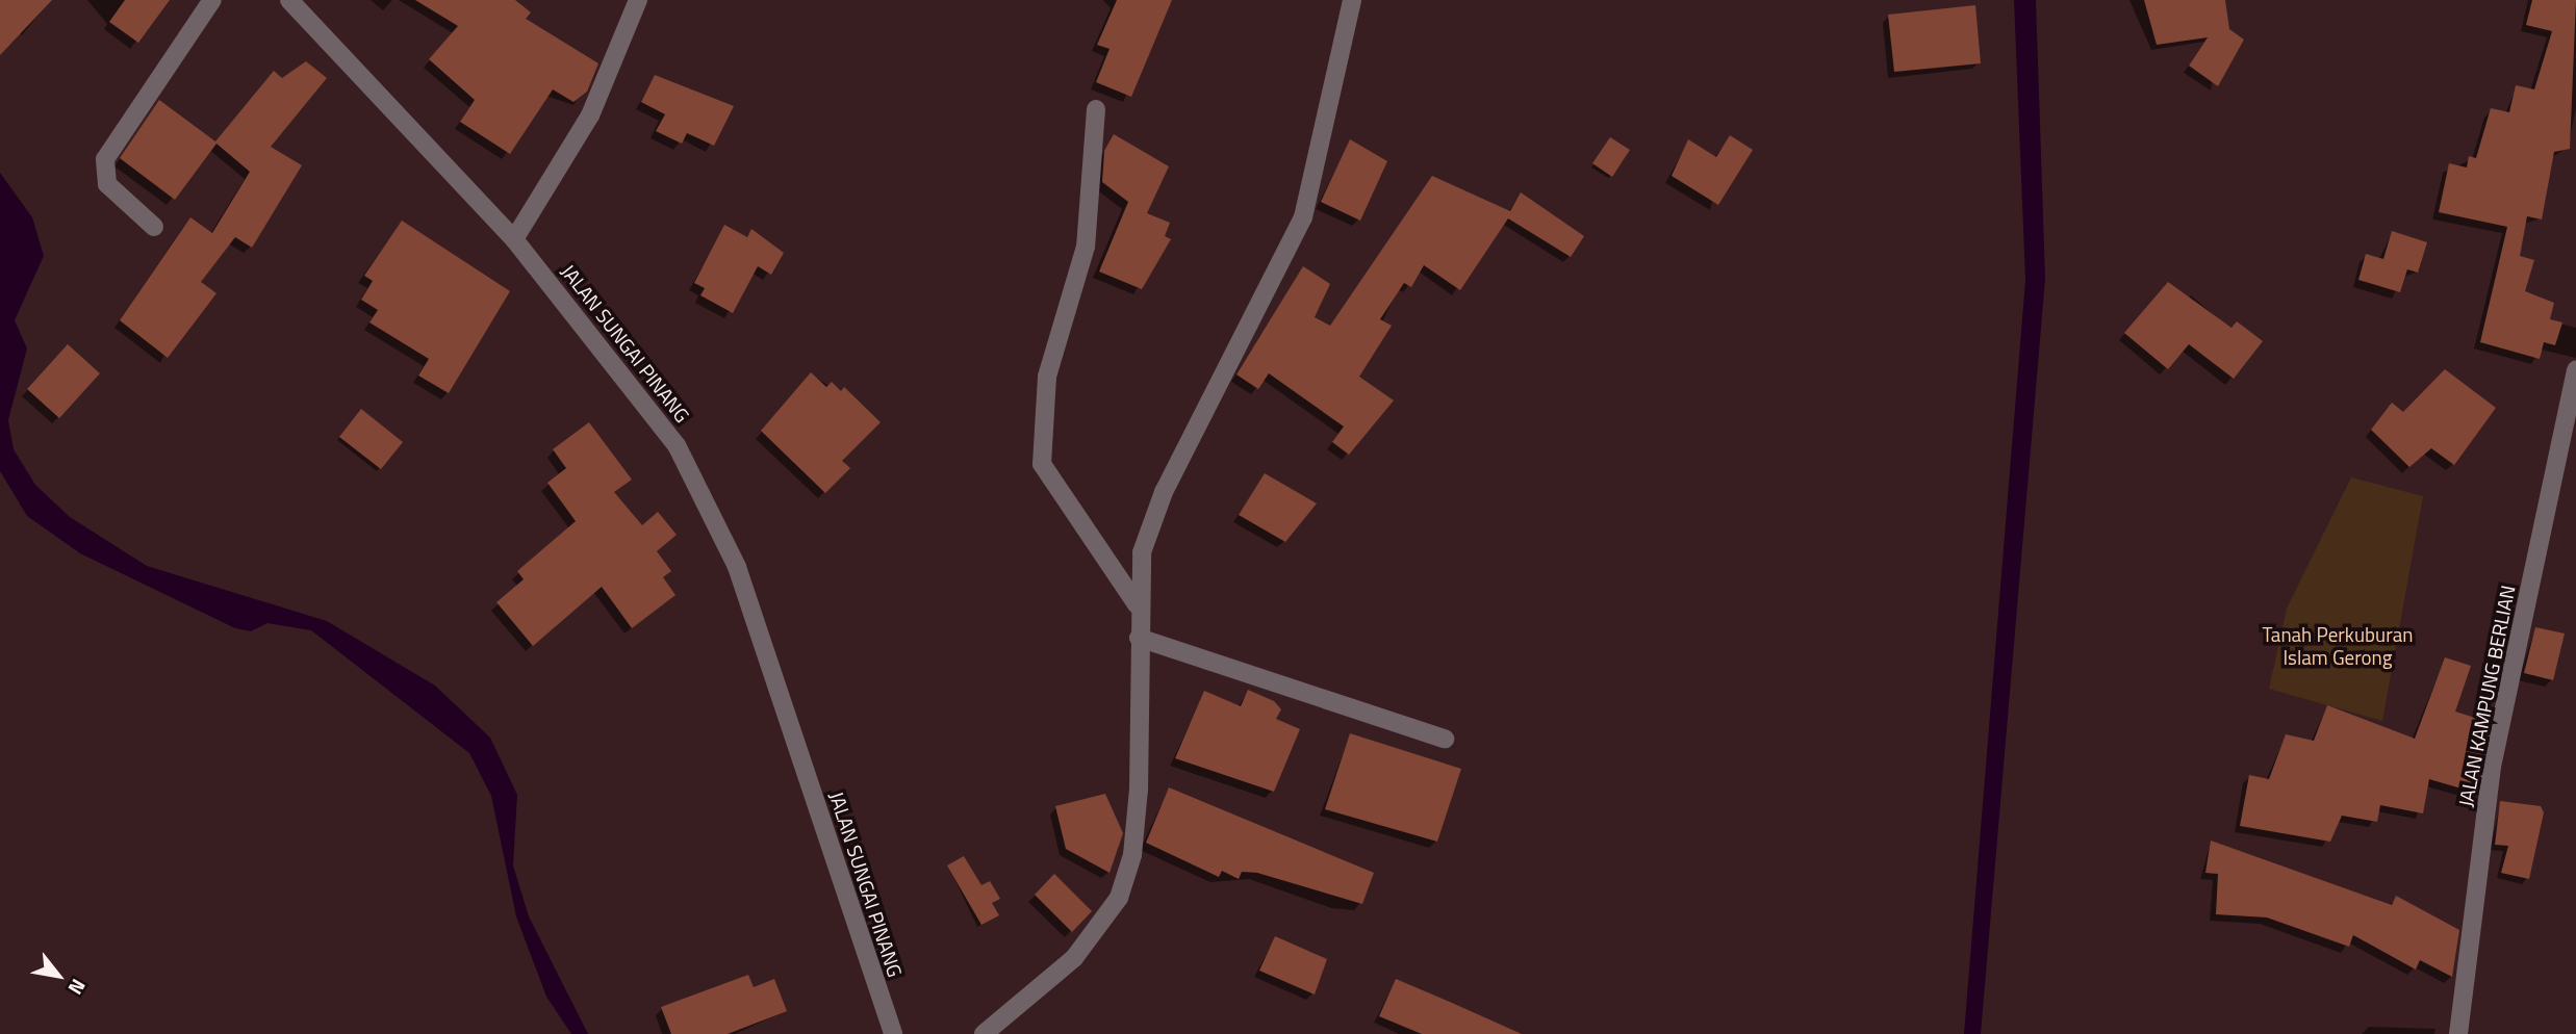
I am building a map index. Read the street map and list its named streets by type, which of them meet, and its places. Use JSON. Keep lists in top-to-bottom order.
{
  "streets": {
    "street": ["JALAN SUNGAI PINANG", "JALAN KAMPUNG BERLIAN"]
  },
  "parks": ["Tanah Perkuburan Islam Gerong"],
  "north": "bottom right"
}
